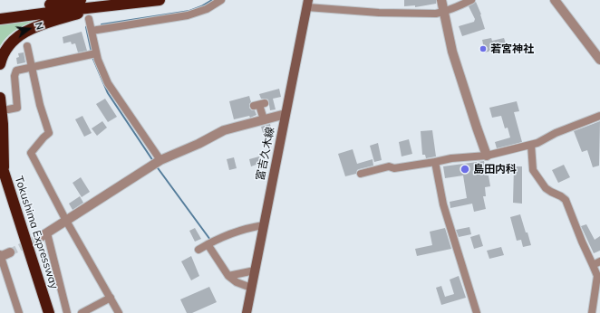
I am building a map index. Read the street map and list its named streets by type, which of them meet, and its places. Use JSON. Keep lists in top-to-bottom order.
{
  "streets": {
    "highway": ["Tokushima Expressway"],
    "main road": ["富吉久木線"]
  },
  "places": ["若宮神社", "島田内科"],
  "north": "right"
}
